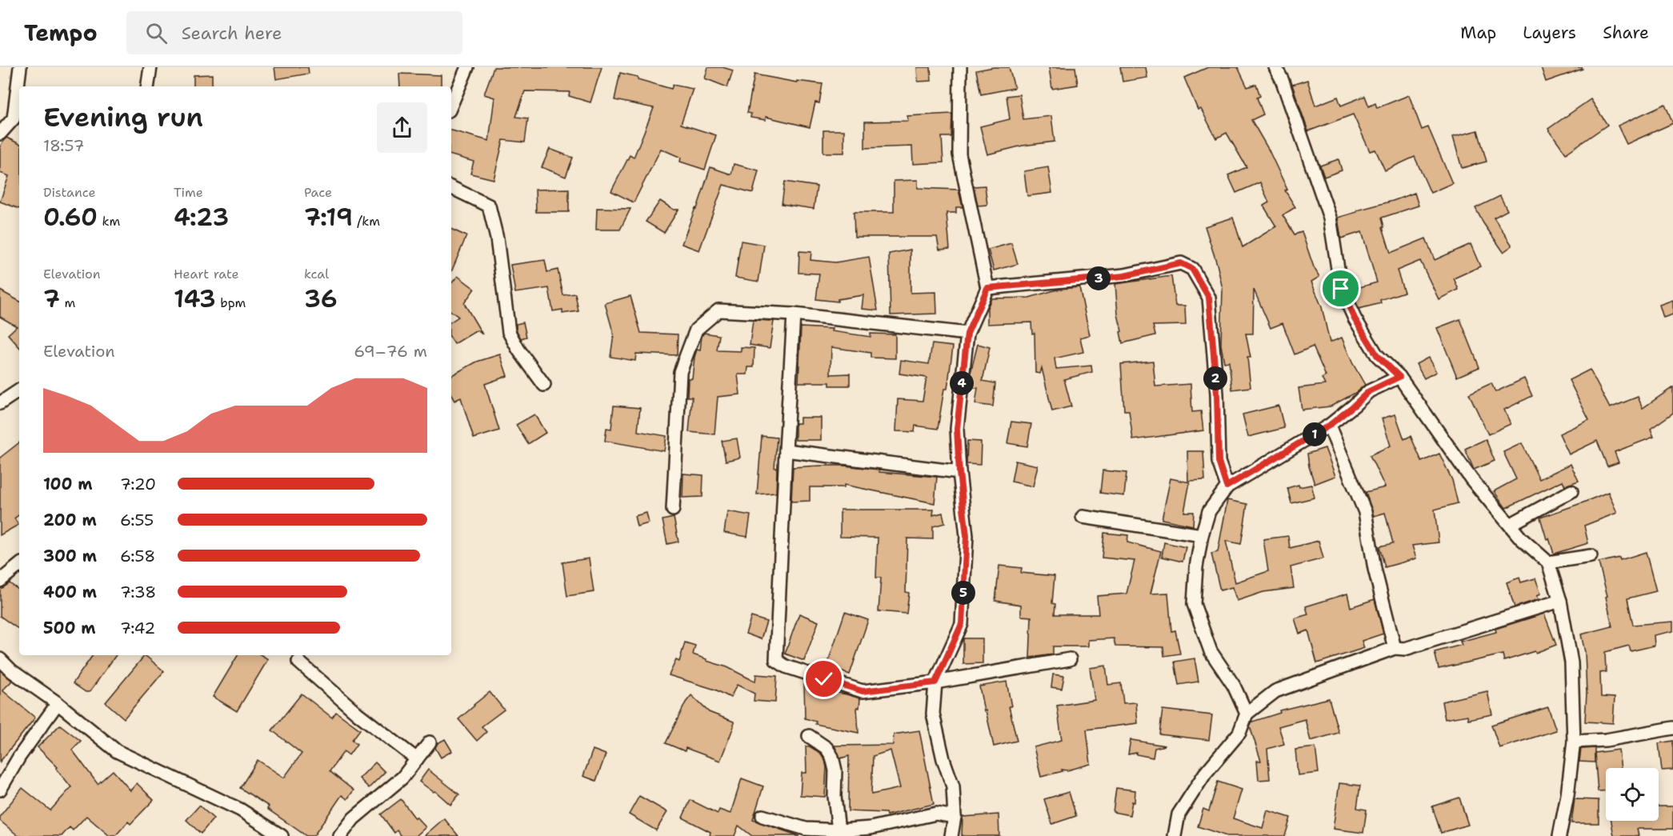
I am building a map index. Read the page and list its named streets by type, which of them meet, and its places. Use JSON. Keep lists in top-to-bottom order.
{
  "page": {
    "header": "Tempo",
    "search": "Search here",
    "nav": ["Map", "Layers", "Share"],
    "heading": ["Evening run", "18:57"],
    "stats": [
      ["Distance", "0.60 km"],
      ["Time", "4:23"],
      ["Pace", "7:19 /km"],
      ["Elevation", "7 m"],
      ["Heart rate", "143 bpm"],
      ["kcal", "36"]
    ],
    "pins": [
      "3",
      "2",
      "4",
      "1",
      "5"
    ],
    "chart": ["Elevation", "69–76 m"],
    "list": [
      {
        "name": "100 m",
        "note": "7:20"
      },
      {
        "name": "200 m",
        "note": "6:55"
      },
      {
        "name": "300 m",
        "note": "6:58"
      },
      {
        "name": "400 m",
        "note": "7:38"
      },
      {
        "name": "500 m",
        "note": "7:42"
      }
    ]
  }
}
